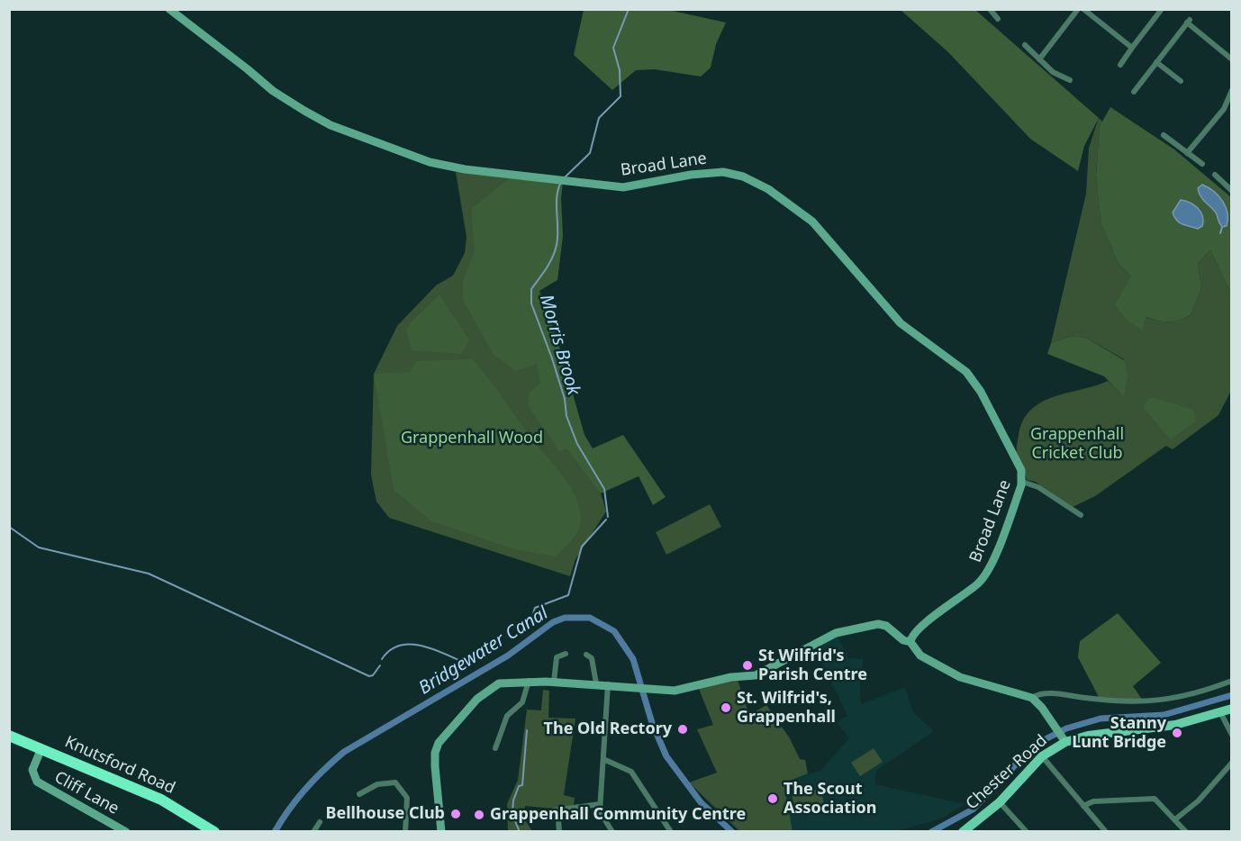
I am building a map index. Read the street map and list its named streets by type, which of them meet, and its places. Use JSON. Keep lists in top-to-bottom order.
{
  "streets": {
    "highway": ["Knutsford Road"],
    "main road": ["Chester Road"],
    "street": ["Broad Lane", "Cliff Lane"]
  },
  "crossings": [
    ["Knutsford Road", "Cliff Lane"]
  ],
  "water": ["Morris Brook", "Bridgewater Canal"],
  "parks": ["Grappenhall Cricket Club", "Grappenhall Wood"],
  "places": [
    "St Wilfrid's Parish Centre",
    "St. Wilfrid's, Grappenhall",
    "The Old Rectory",
    "Stanny Lunt Bridge",
    "The Scout Association",
    "Bellhouse Club",
    "Grappenhall Community Centre"
  ]
}
